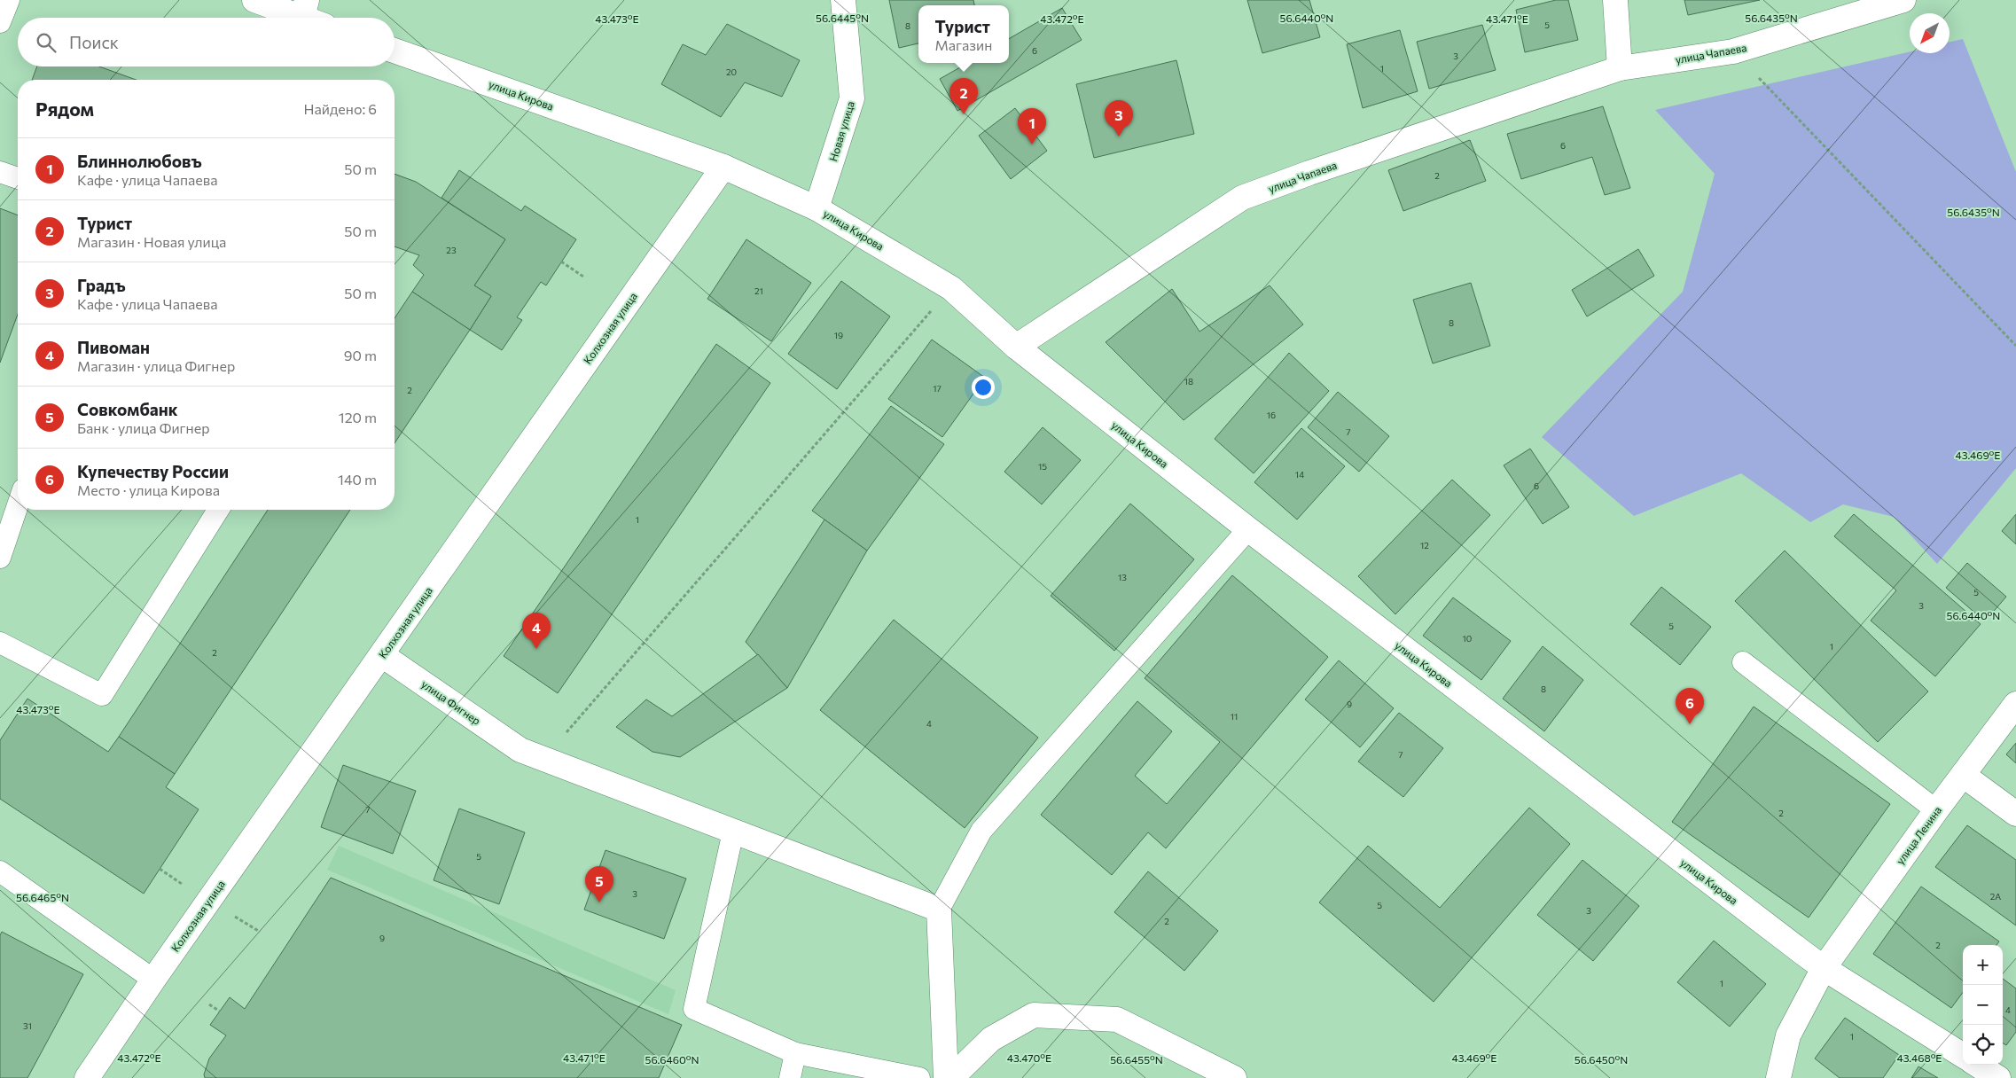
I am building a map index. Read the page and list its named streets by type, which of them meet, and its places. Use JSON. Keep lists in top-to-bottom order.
{
  "streets": {
    "street": [
      "улица Чапаева",
      "улица Кирова",
      "Новая улица",
      "Колхозная улица",
      "улица Фигнер",
      "улица Ленина"
    ]
  },
  "crossings": [
    ["улица Чапаева", "улица Кирова"],
    ["улица Кирова", "Новая улица"],
    ["улица Кирова", "Колхозная улица"],
    ["улица Кирова", "улица Ленина"],
    ["Колхозная улица", "улица Фигнер"]
  ],
  "house_numbers": [
    "5",
    "8",
    "6",
    "3",
    "1",
    "20",
    "6",
    "2",
    "23",
    "21",
    "8",
    "19",
    "18",
    "17",
    "2",
    "16",
    "7",
    "15",
    "14",
    "6",
    "1",
    "12",
    "13",
    "5",
    "3",
    "5",
    "10",
    "1",
    "2",
    "8",
    "9",
    "11",
    "4",
    "7",
    "7",
    "2",
    "5",
    "3",
    "2А",
    "5",
    "3",
    "2",
    "9",
    "2",
    "1",
    "4",
    "31",
    "1"
  ],
  "north": "bottom left",
  "page": {
    "popup": ["Турист", "Магазин"],
    "search": "Поиск",
    "pins": [
      "2",
      "3",
      "1",
      "4",
      "6",
      "5"
    ],
    "heading": ["Рядом", "Найдено: 6"],
    "list": [
      {
        "mark": "1",
        "name": "Блиннолюбовъ",
        "note": "Кафе · улица Чапаева",
        "value": "50 m"
      },
      {
        "mark": "2",
        "name": "Турист",
        "note": "Магазин · Новая улица",
        "value": "50 m"
      },
      {
        "mark": "3",
        "name": "Градъ",
        "note": "Кафе · улица Чапаева",
        "value": "50 m"
      },
      {
        "mark": "4",
        "name": "Пивоман",
        "note": "Магазин · улица Фигнер",
        "value": "90 m"
      },
      {
        "mark": "5",
        "name": "Совкомбанк",
        "note": "Банк · улица Фигнер",
        "value": "120 m"
      },
      {
        "mark": "6",
        "name": "Купечеству России",
        "note": "Место · улица Кирова",
        "value": "140 m"
      }
    ],
    "map_buttons": ["+", "−"]
  },
  "coordinates": [
    "56.6445°N",
    "56.6440°N",
    "56.6435°N",
    "43.473°E",
    "43.472°E",
    "43.471°E",
    "43.469°E",
    "56.6465°N",
    "43.470°E",
    "43.468°E",
    "56.6460°N",
    "56.6455°N",
    "56.6450°N"
  ]
}
